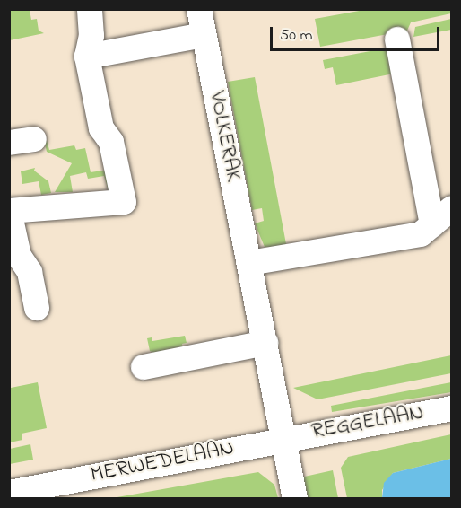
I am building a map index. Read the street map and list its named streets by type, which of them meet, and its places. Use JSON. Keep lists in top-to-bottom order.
{
  "streets": {
    "street": ["VOLKERAK", "REGGELAAN", "MERWEDELAAN"]
  },
  "crossings": [
    ["VOLKERAK", "REGGELAAN"],
    ["VOLKERAK", "MERWEDELAAN"],
    ["REGGELAAN", "MERWEDELAAN"]
  ],
  "scale_bar": "50 m"
}
